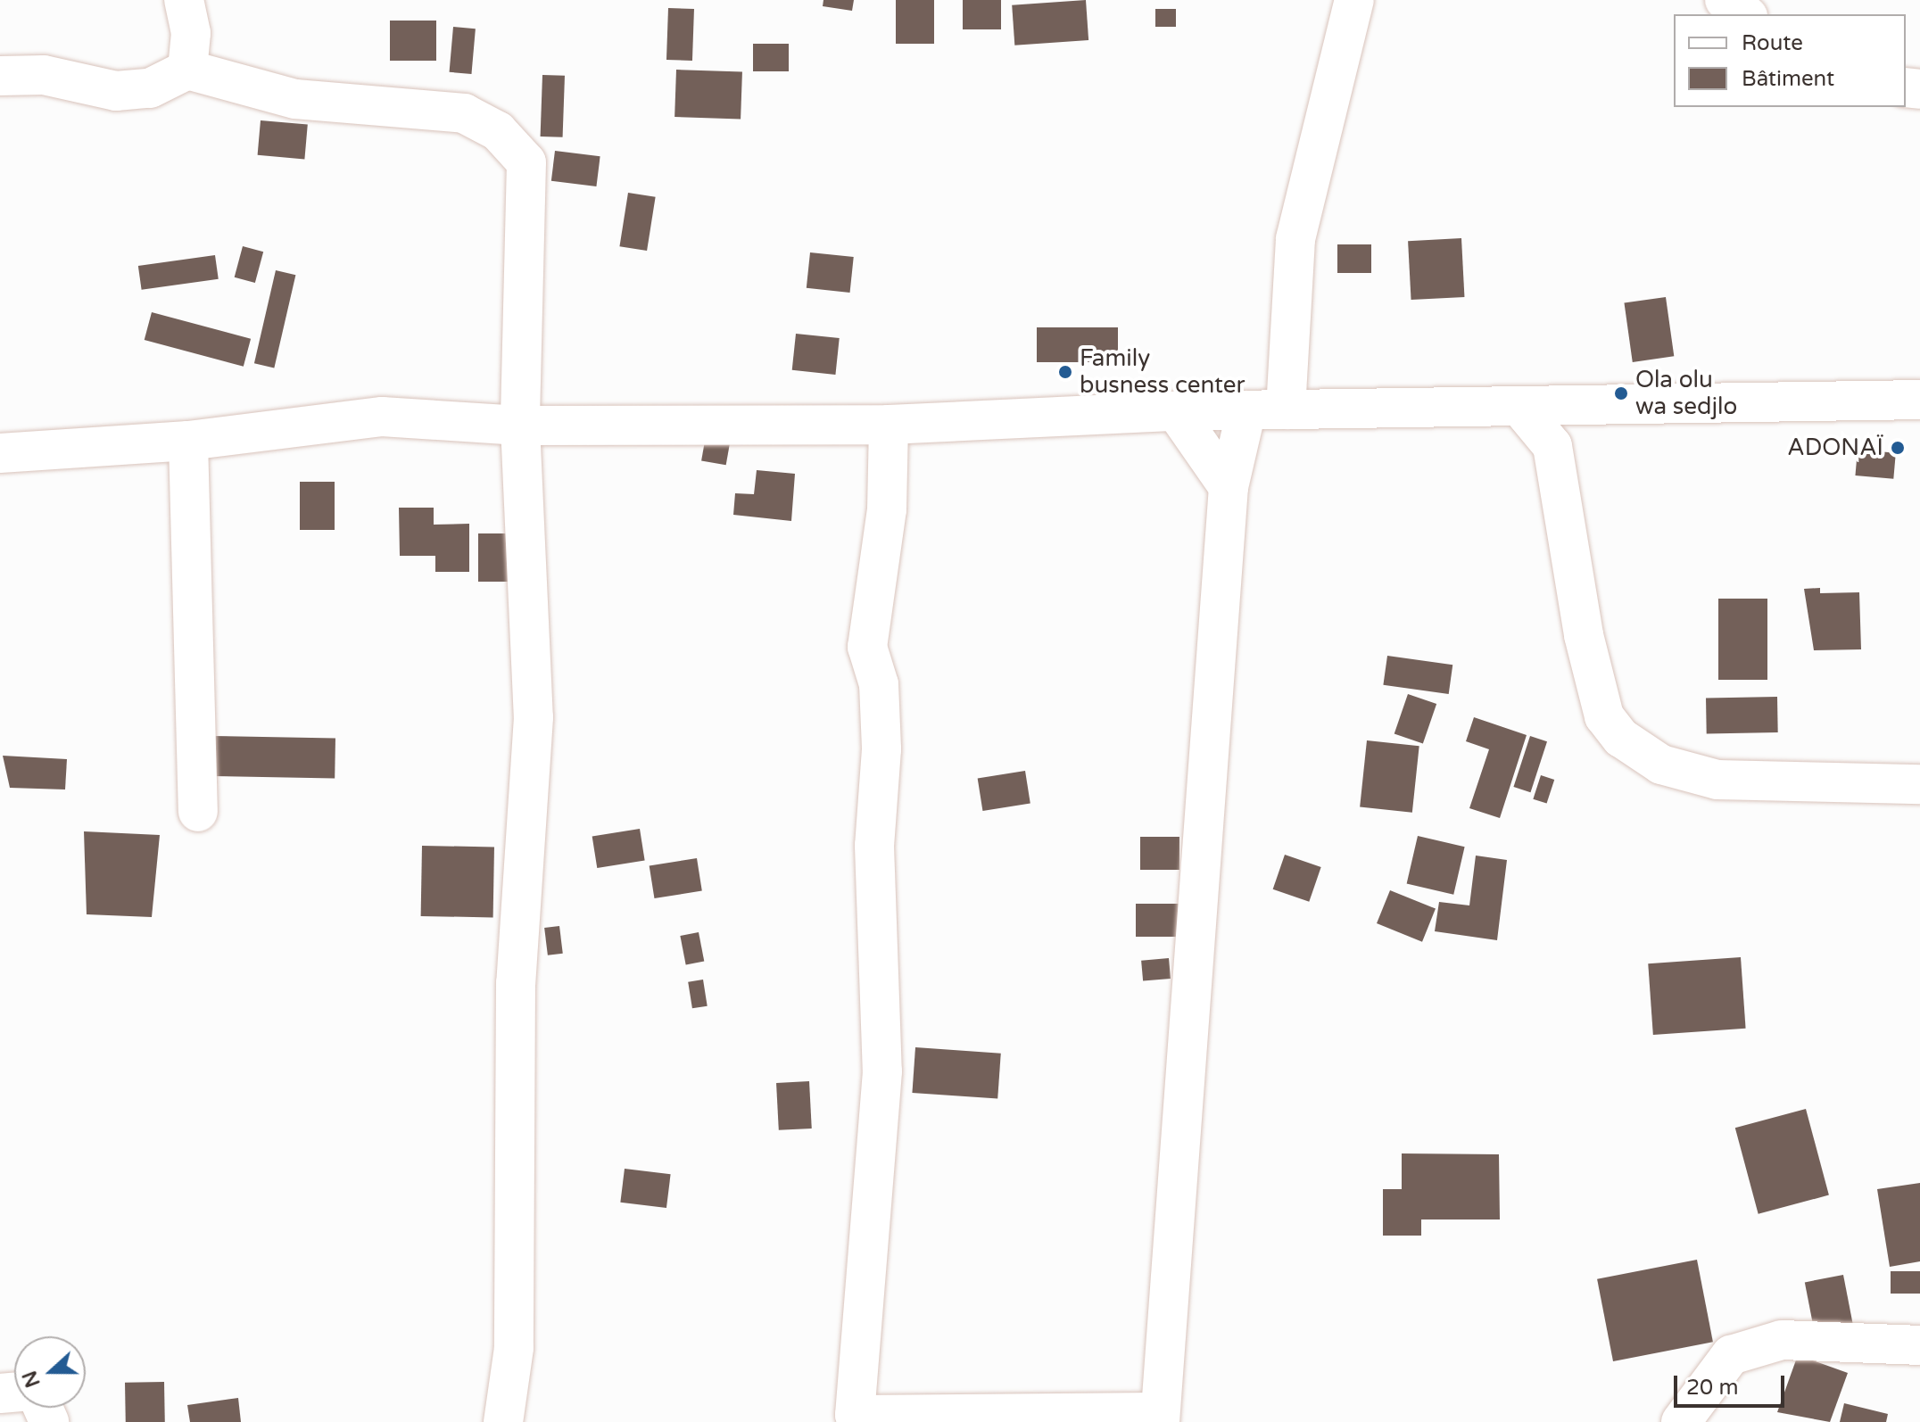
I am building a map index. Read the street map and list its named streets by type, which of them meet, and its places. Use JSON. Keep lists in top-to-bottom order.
{
  "places": ["Family busness center", "Ola olu wa sedjlo", "ADONAÏ"],
  "legend": ["Route", "Bâtiment"],
  "scale_bar": "20 m",
  "north": "left"
}
